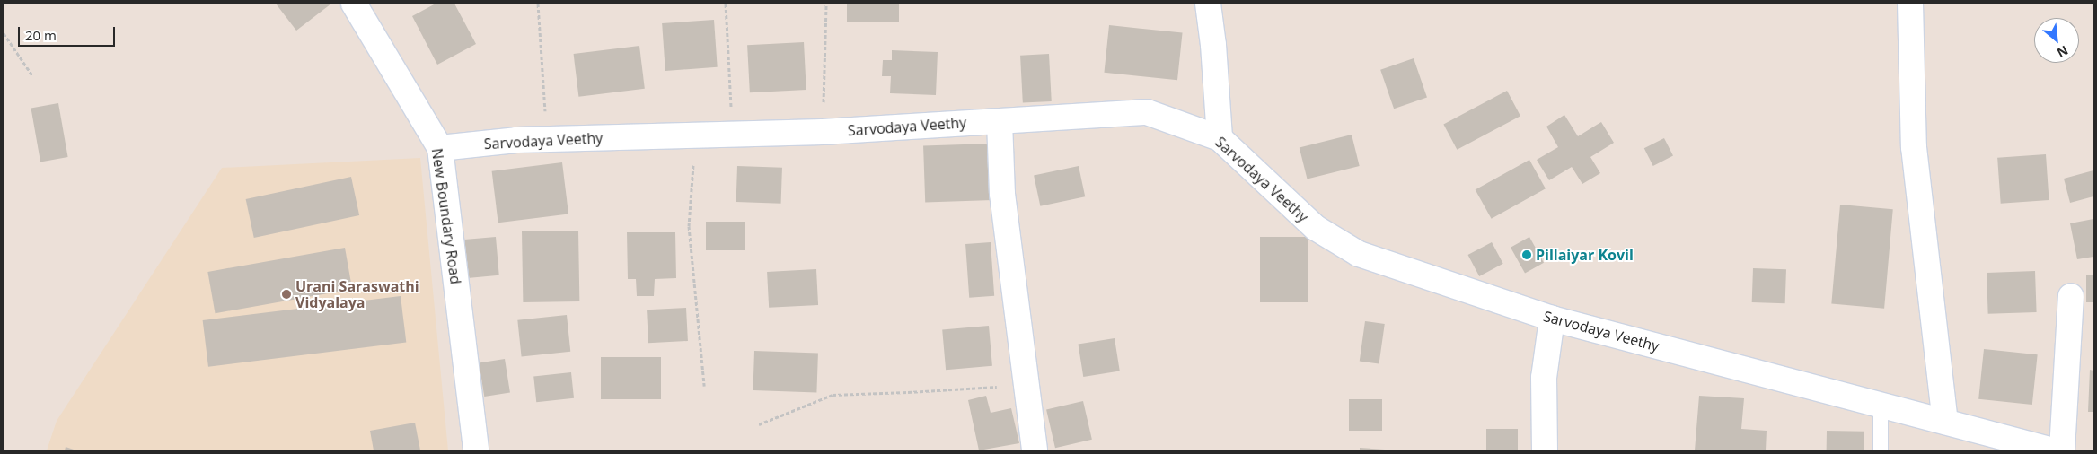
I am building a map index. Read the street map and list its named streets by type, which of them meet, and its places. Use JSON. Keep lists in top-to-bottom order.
{
  "streets": {
    "street": ["Sarvodaya Veethy", "New Boundary Road"]
  },
  "crossings": [
    ["Sarvodaya Veethy", "New Boundary Road"]
  ],
  "places": ["Pillaiyar Kovil", "Urani Saraswathi Vidyalaya"],
  "scale_bar": "20 m",
  "north": "bottom right"
}
